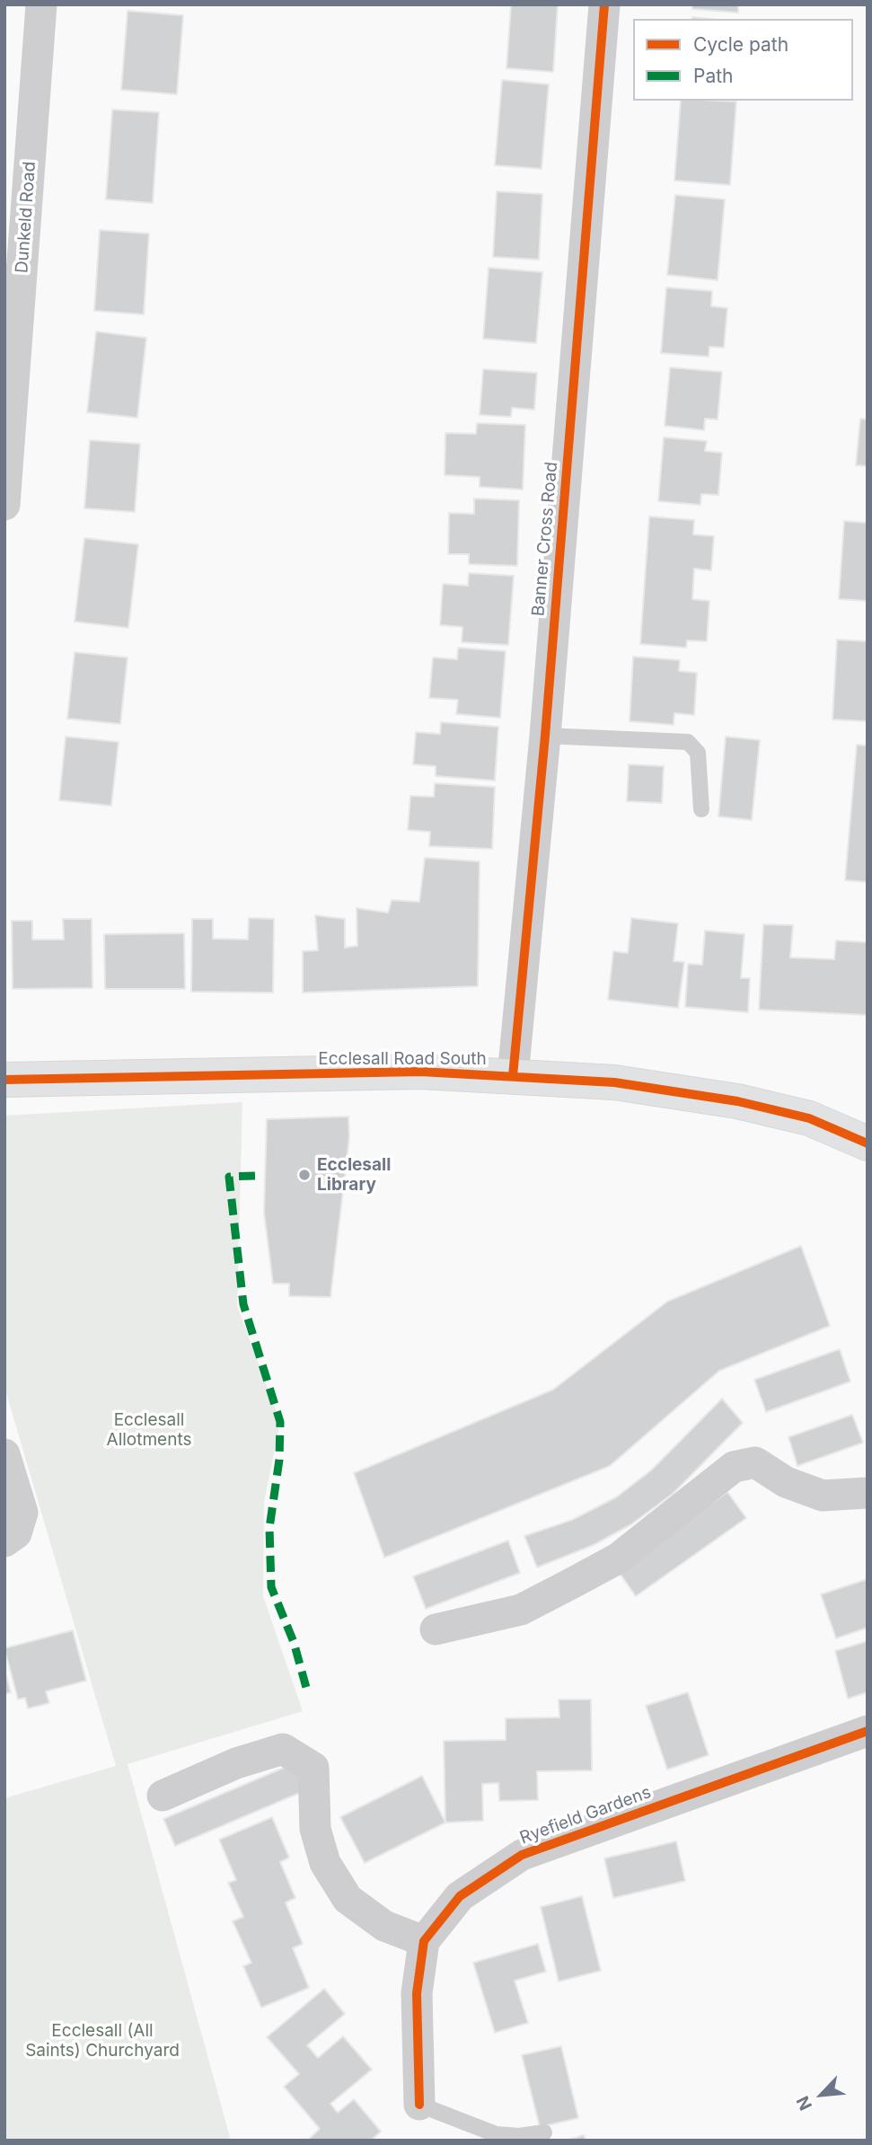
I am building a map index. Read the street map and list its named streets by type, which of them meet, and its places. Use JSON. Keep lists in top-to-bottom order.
{
  "streets": {
    "main road": ["Ecclesall Road South"],
    "street": ["Dunkeld Road", "Banner Cross Road", "Ryefield Gardens"]
  },
  "crossings": [
    ["Banner Cross Road", "Ecclesall Road South"]
  ],
  "parks": ["Ecclesall Allotments", "Ecclesall (All Saints) Churchyard"],
  "places": ["Ecclesall Library"],
  "legend": ["Cycle path", "Path"],
  "north": "bottom left"
}
